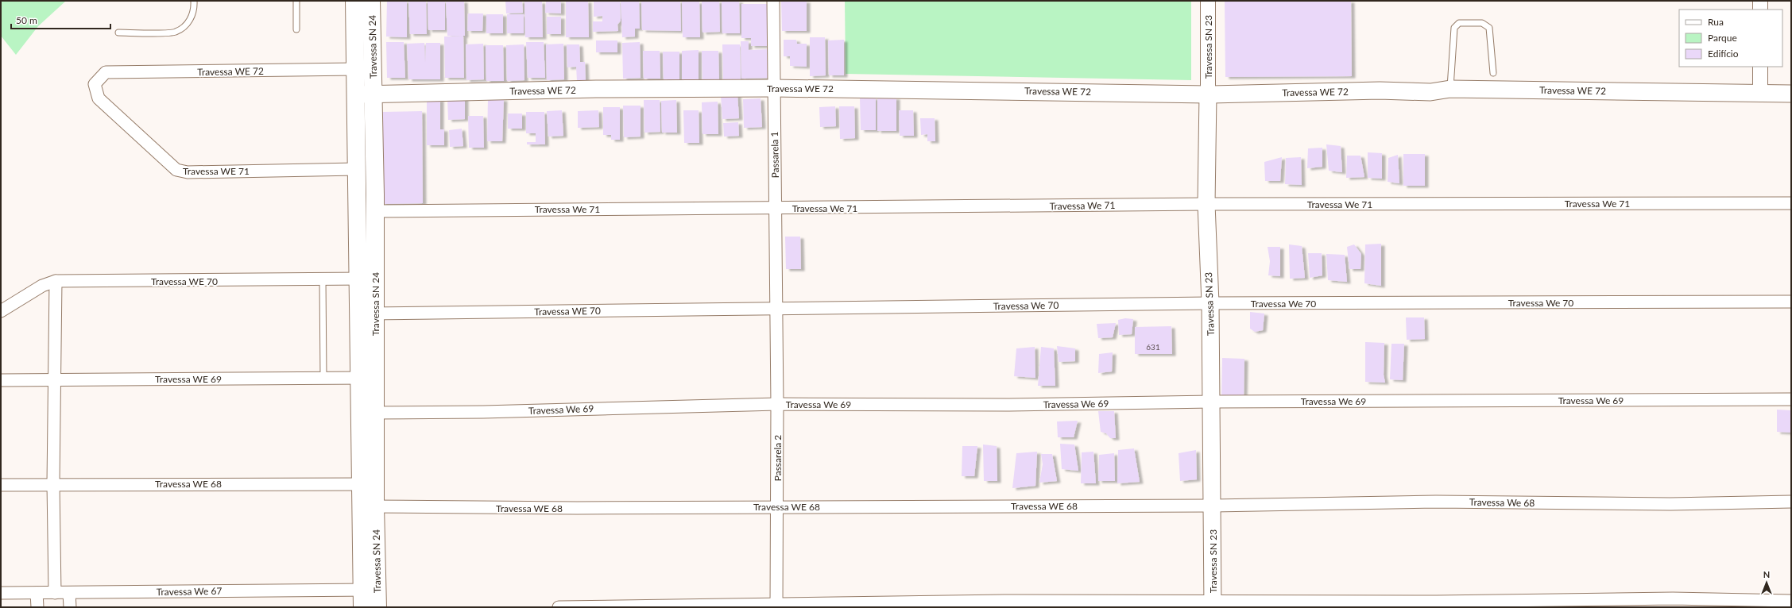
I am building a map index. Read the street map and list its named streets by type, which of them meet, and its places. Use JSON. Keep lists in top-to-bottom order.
{
  "streets": {
    "main road": ["Travessa SN 24", "Travessa SN 23", "Travessa WE 72"],
    "street": [
      "Passarela 1",
      "Travessa WE 71",
      "Travessa We 71",
      "Travessa WE 70",
      "Travessa We 70",
      "Travessa WE 69",
      "Travessa We 69",
      "Passarela 2",
      "Travessa WE 68",
      "Travessa We 68",
      "Travessa We 67"
    ]
  },
  "crossings": [
    ["Travessa SN 24", "Travessa WE 72"],
    ["Travessa SN 24", "Travessa WE 71"],
    ["Travessa SN 24", "Travessa We 71"],
    ["Travessa SN 24", "Travessa WE 70"],
    ["Travessa SN 24", "Travessa WE 69"],
    ["Travessa SN 24", "Travessa We 69"],
    ["Travessa SN 24", "Travessa WE 68"],
    ["Travessa SN 24", "Travessa We 67"],
    ["Travessa SN 23", "Travessa WE 72"],
    ["Travessa SN 23", "Travessa We 71"],
    ["Travessa SN 23", "Travessa We 70"],
    ["Travessa SN 23", "Travessa We 69"],
    ["Travessa SN 23", "Travessa WE 68"],
    ["Travessa SN 23", "Travessa We 68"],
    ["Travessa WE 72", "Passarela 1"],
    ["Travessa WE 72", "Travessa WE 71"],
    ["Passarela 1", "Travessa We 71"],
    ["Passarela 1", "Travessa WE 70"],
    ["Passarela 1", "Travessa We 70"],
    ["Passarela 1", "Passarela 2"],
    ["Travessa WE 70", "Travessa We 70"],
    ["Travessa WE 70", "Passarela 2"],
    ["Travessa We 70", "Passarela 2"],
    ["Travessa We 69", "Passarela 2"],
    ["Passarela 2", "Travessa WE 68"],
    ["Travessa WE 68", "Travessa We 68"]
  ],
  "house_numbers": ["631"],
  "legend": ["Rua", "Parque", "Edifício"],
  "scale_bar": "50 m",
  "north": "top"
}
